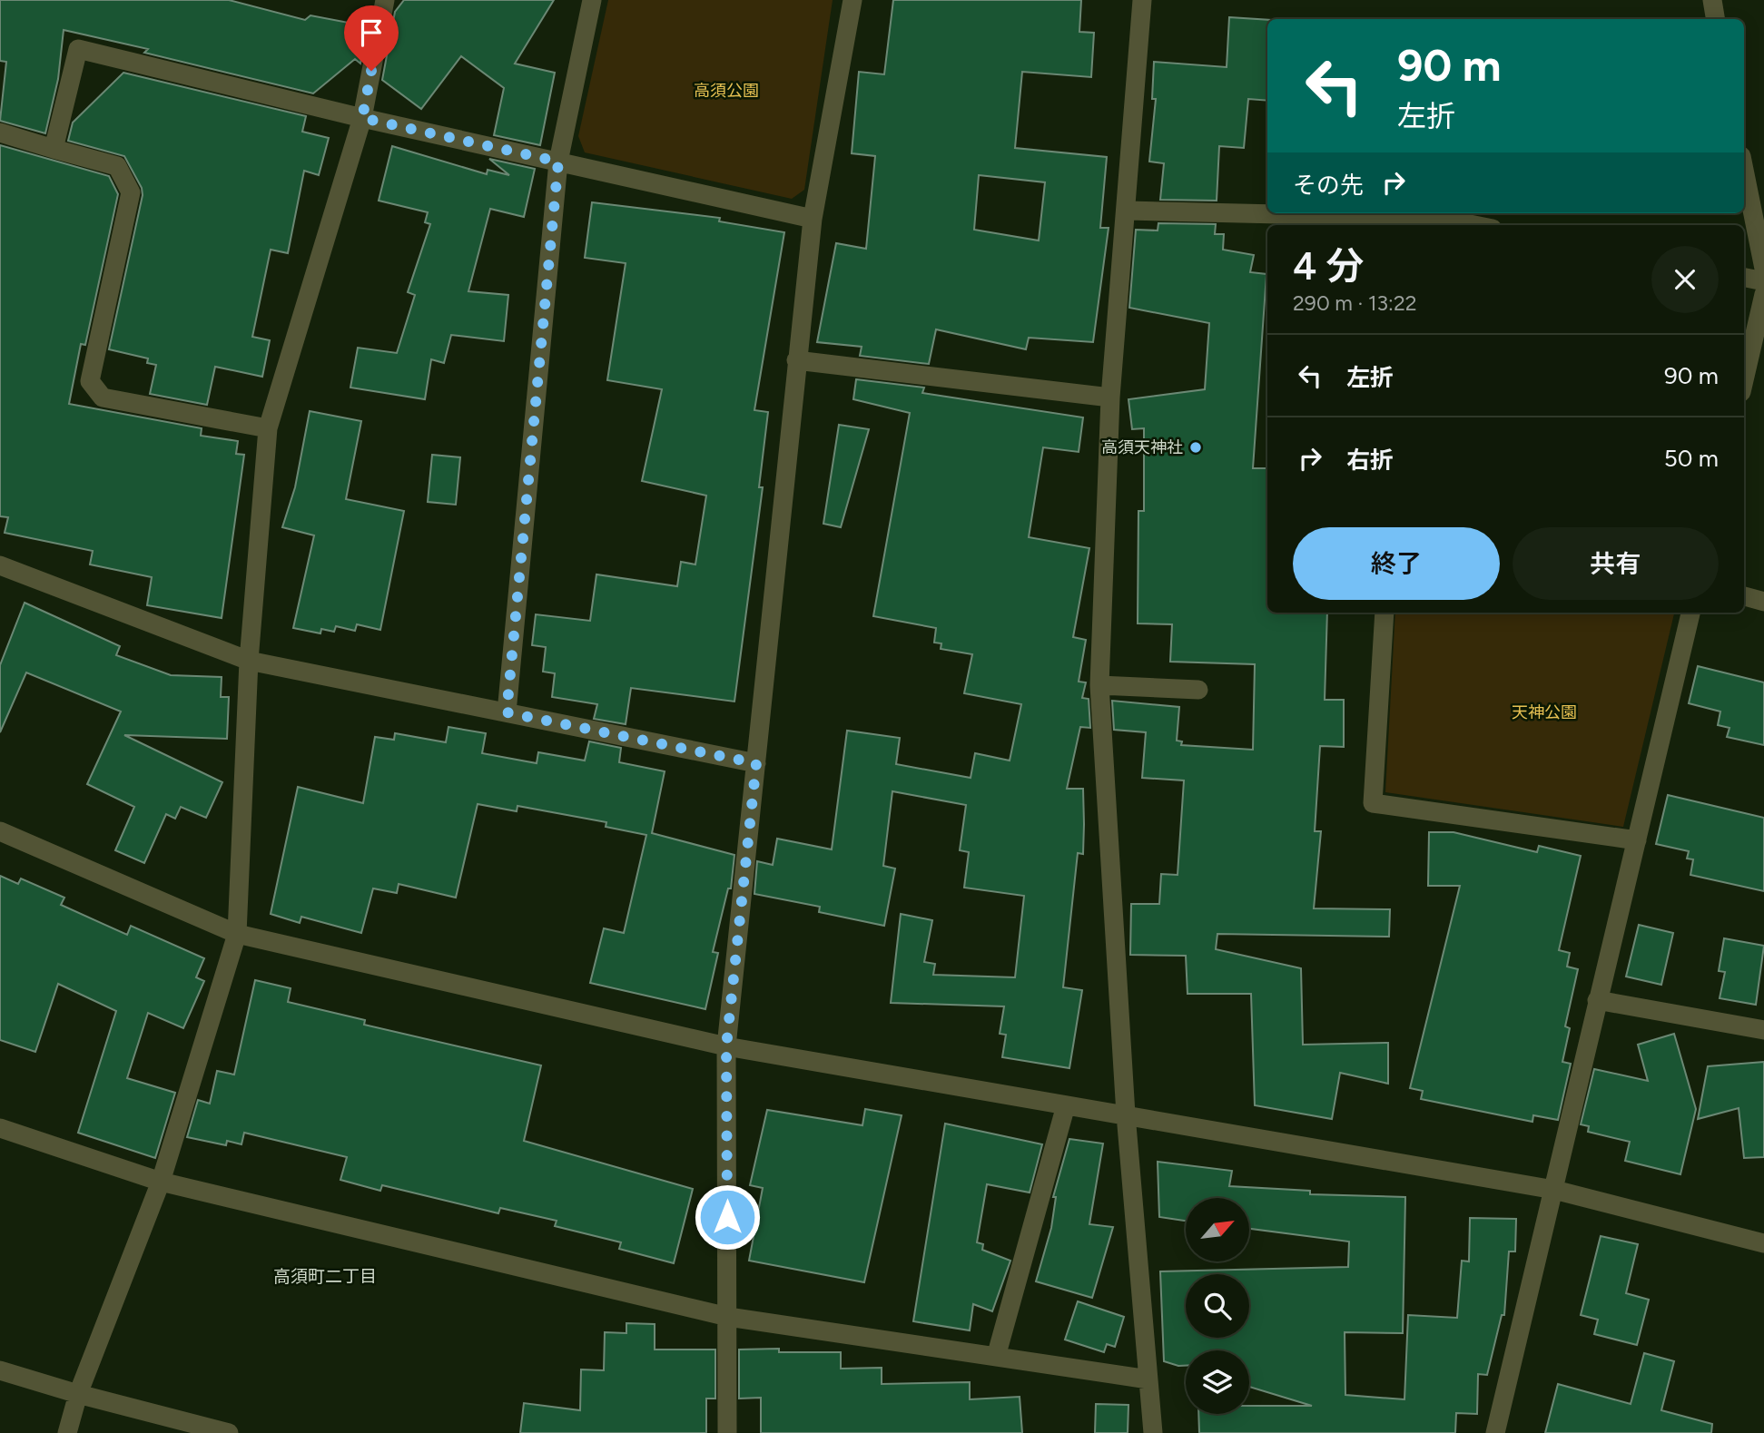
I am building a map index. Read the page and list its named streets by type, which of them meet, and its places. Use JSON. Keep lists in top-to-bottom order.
{
  "districts": ["高須町二丁目"],
  "parks": ["高須公園", "天神公園"],
  "places": ["高須天神社"],
  "north": "top right",
  "page": {
    "turn": ["90 m", "左折"],
    "then": "その先",
    "heading": ["4 分", "290 m · 13:22"],
    "list": [
      {
        "name": "左折",
        "value": "90 m"
      },
      {
        "name": "右折",
        "value": "50 m"
      }
    ],
    "buttons": ["終了", "共有"]
  }
}
